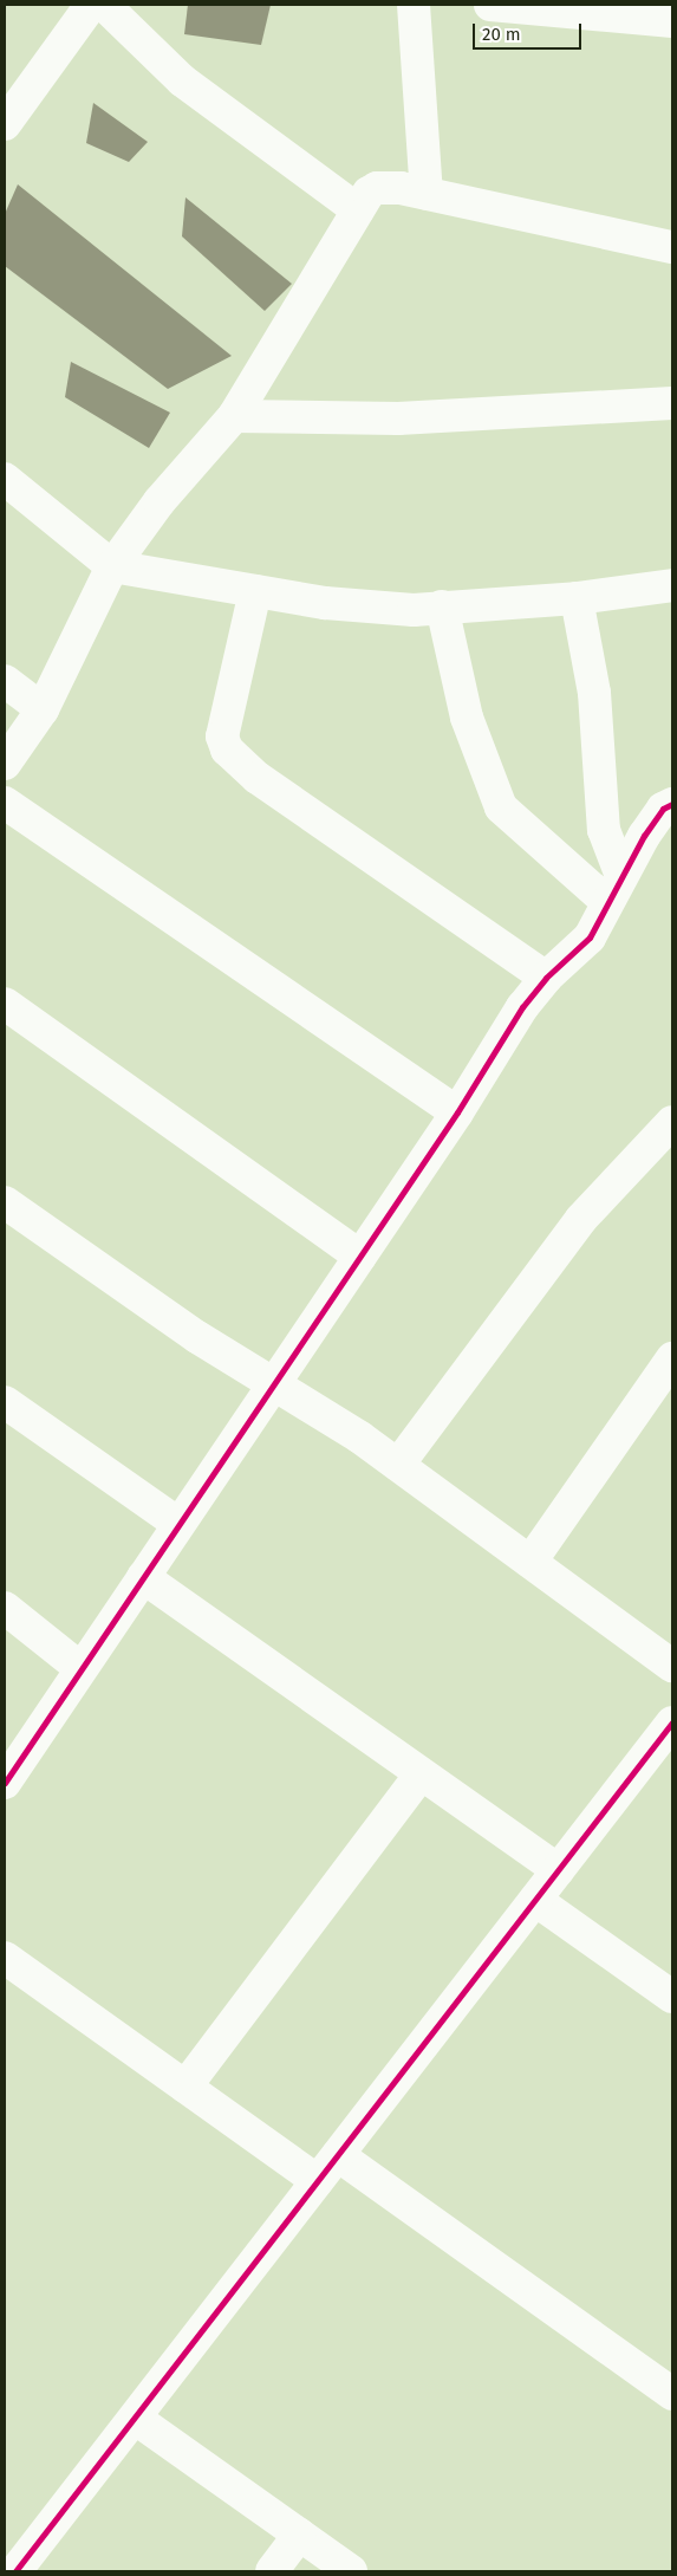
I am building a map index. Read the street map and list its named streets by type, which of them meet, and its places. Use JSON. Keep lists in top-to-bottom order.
{
  "scale_bar": "20 m"
}
